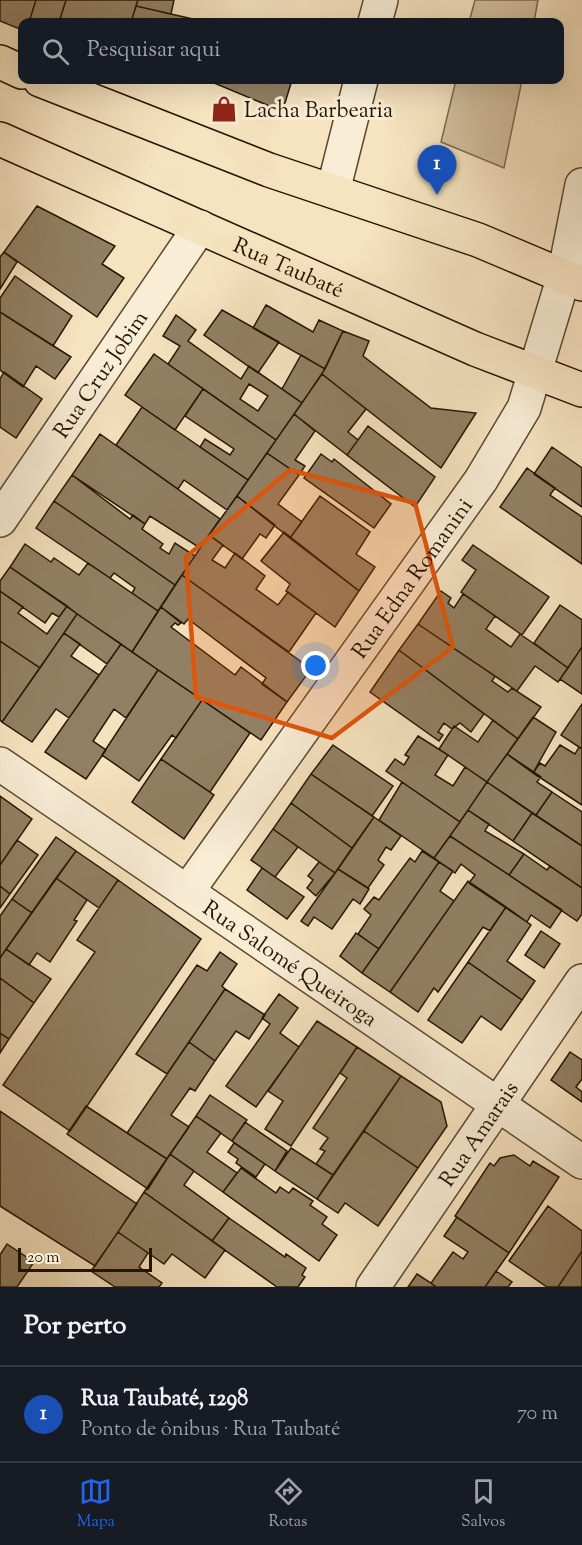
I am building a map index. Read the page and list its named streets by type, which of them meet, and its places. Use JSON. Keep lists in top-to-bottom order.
{
  "streets": {
    "main road": ["Rua Taubaté"],
    "street": [
      "Rua Cruz Jobim",
      "Rua Edna Romanini",
      "Rua Salomé Queiroga",
      "Rua Amarais"
    ]
  },
  "crossings": [
    ["Rua Taubaté", "Rua Cruz Jobim"],
    ["Rua Taubaté", "Rua Edna Romanini"],
    ["Rua Edna Romanini", "Rua Salomé Queiroga"],
    ["Rua Salomé Queiroga", "Rua Amarais"]
  ],
  "places": {
    "shop": ["Lacha Barbearia"]
  },
  "scale_bar": "20 m",
  "page": {
    "search": "Pesquisar aqui",
    "pins": "1",
    "scale": "20 m",
    "heading": "Por perto",
    "list": [
      {
        "mark": "1",
        "name": "Rua Taubaté, 1298",
        "note": "Ponto de ônibus · Rua Taubaté",
        "value": "70 m"
      }
    ],
    "nav": ["Mapa", "Rotas", "Salvos"]
  }
}
